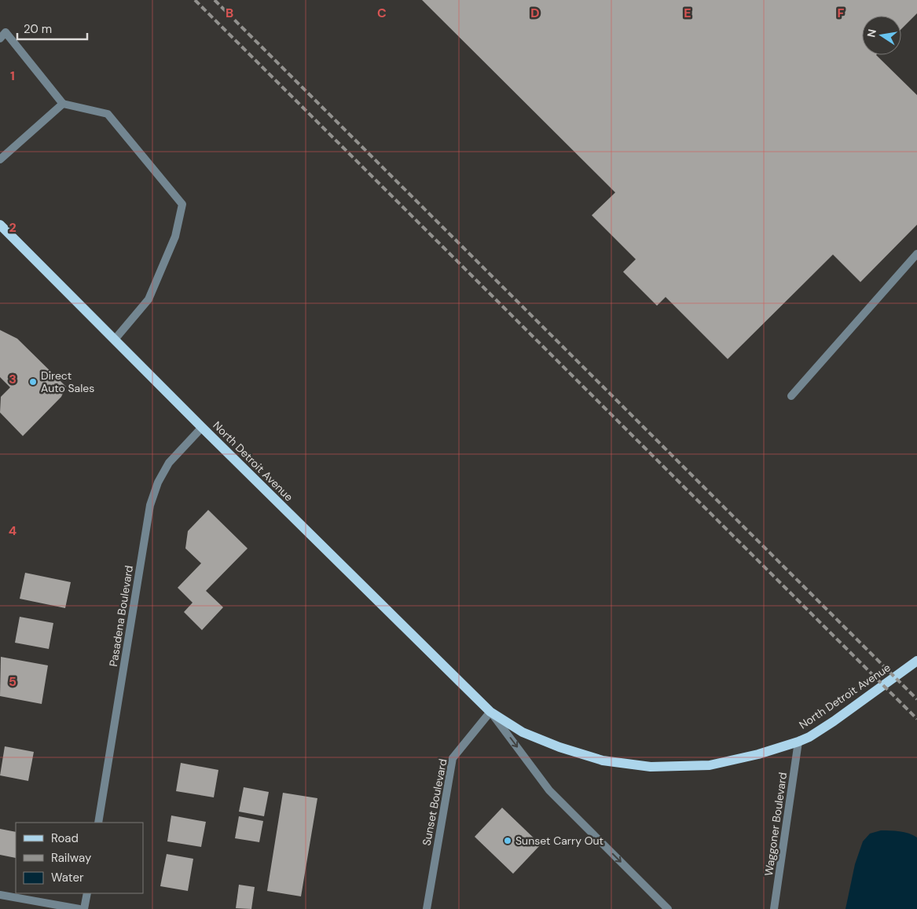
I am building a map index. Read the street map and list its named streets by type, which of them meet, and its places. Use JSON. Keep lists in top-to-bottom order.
{
  "streets": {
    "main road": ["North Detroit Avenue"],
    "street": ["Pasadena Boulevard", "Sunset Boulevard", "Waggoner Boulevard"]
  },
  "crossings": [
    ["North Detroit Avenue", "Pasadena Boulevard"],
    ["North Detroit Avenue", "Sunset Boulevard"],
    ["North Detroit Avenue", "Waggoner Boulevard"]
  ],
  "places": ["Direct Auto Sales", "Sunset Carry Out"],
  "legend": ["Road", "Railway", "Water"],
  "scale_bar": "20 m",
  "north": "left",
  "grid": {
    "columns": [
      "B",
      "C",
      "D",
      "E",
      "F"
    ],
    "rows": [
      "1",
      "2",
      "3",
      "4",
      "5"
    ]
  }
}
